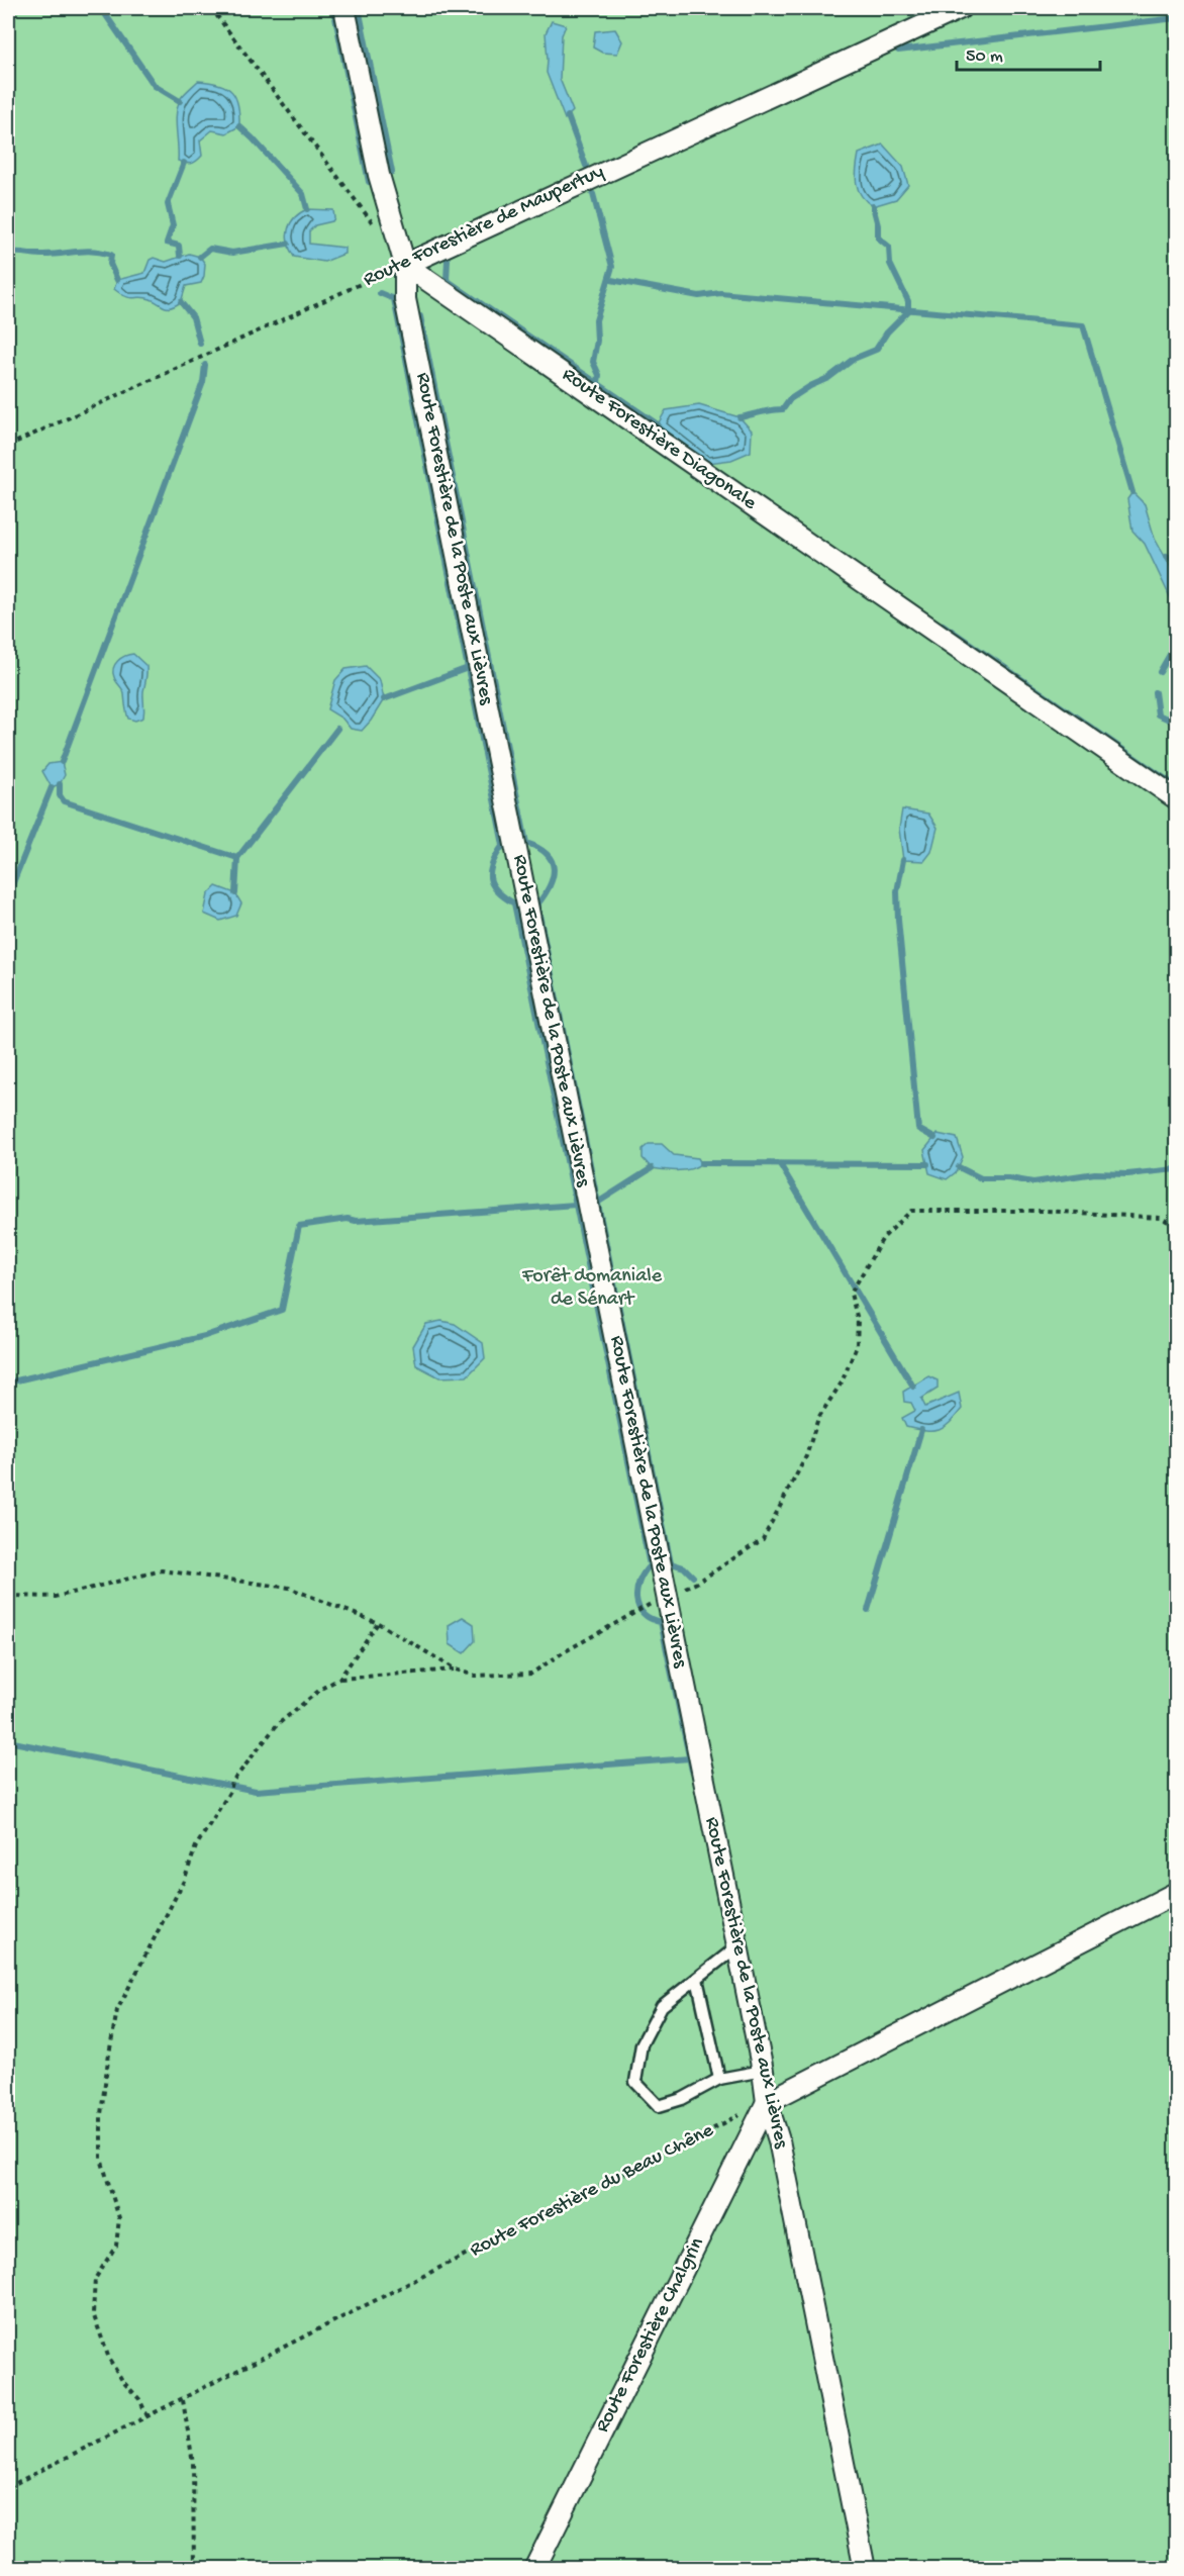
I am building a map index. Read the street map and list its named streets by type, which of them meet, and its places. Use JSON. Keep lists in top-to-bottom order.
{
  "streets": {
    "street": [
      "Route Forestière de Maupertuy",
      "Route Forestière Diagonale",
      "Route Forestière de la Poste aux Lièvres",
      "Route Forestière Chalgrin"
    ],
    "path": ["Route Forestière du Beau Chêne"]
  },
  "crossings": [
    ["Route Forestière de Maupertuy", "Route Forestière Diagonale"],
    ["Route Forestière de Maupertuy", "Route Forestière de la Poste aux Lièvres"],
    ["Route Forestière Diagonale", "Route Forestière de la Poste aux Lièvres"],
    ["Route Forestière de la Poste aux Lièvres", "Route Forestière du Beau Chêne"],
    ["Route Forestière de la Poste aux Lièvres", "Route Forestière Chalgrin"],
    ["Route Forestière du Beau Chêne", "Route Forestière Chalgrin"]
  ],
  "parks": ["Forêt domaniale de Sénart"],
  "scale_bar": "50 m"
}
